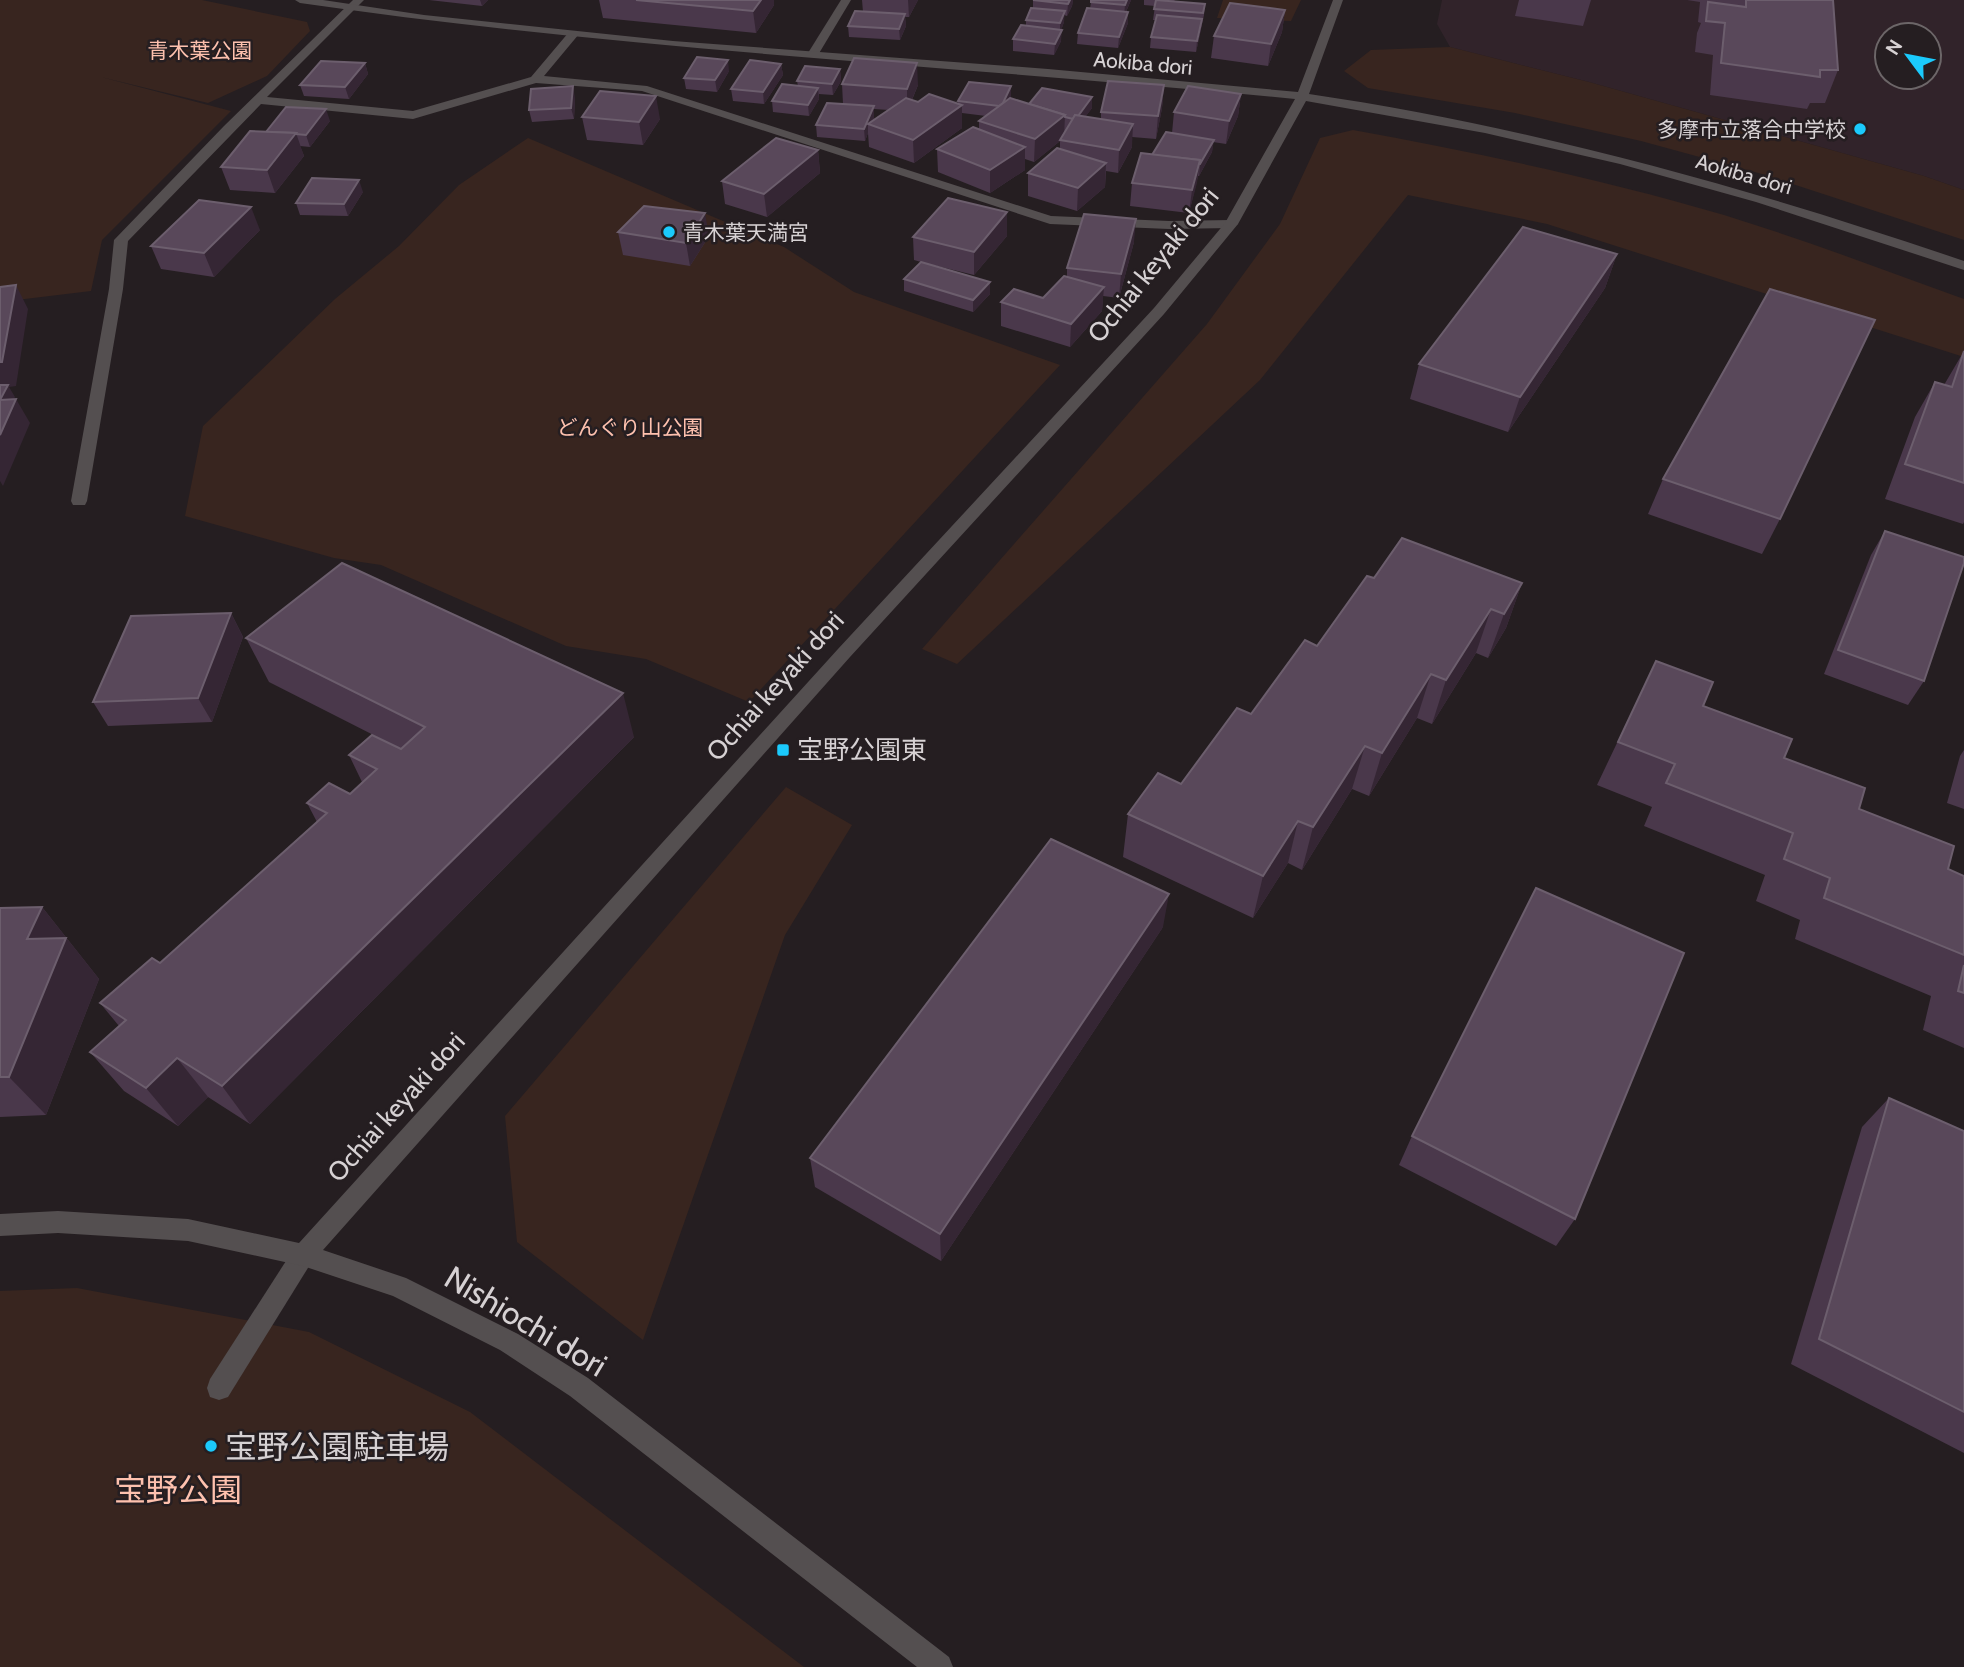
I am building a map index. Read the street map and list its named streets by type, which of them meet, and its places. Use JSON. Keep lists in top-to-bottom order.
{
  "streets": {
    "street": ["Aokiba dori", "Ochiai keyaki dori", "Nishiochi dori"]
  },
  "crossings": [
    ["Aokiba dori", "Ochiai keyaki dori"],
    ["Ochiai keyaki dori", "Nishiochi dori"]
  ],
  "parks": ["青木葉公園", "どんぐり山公園", "宝野公園"],
  "places": {
    "other": ["多摩市立落合中学校", "青木葉天満宮", "宝野公園駐車場"],
    "transit": ["宝野公園東"]
  },
  "north": "top left"
}
